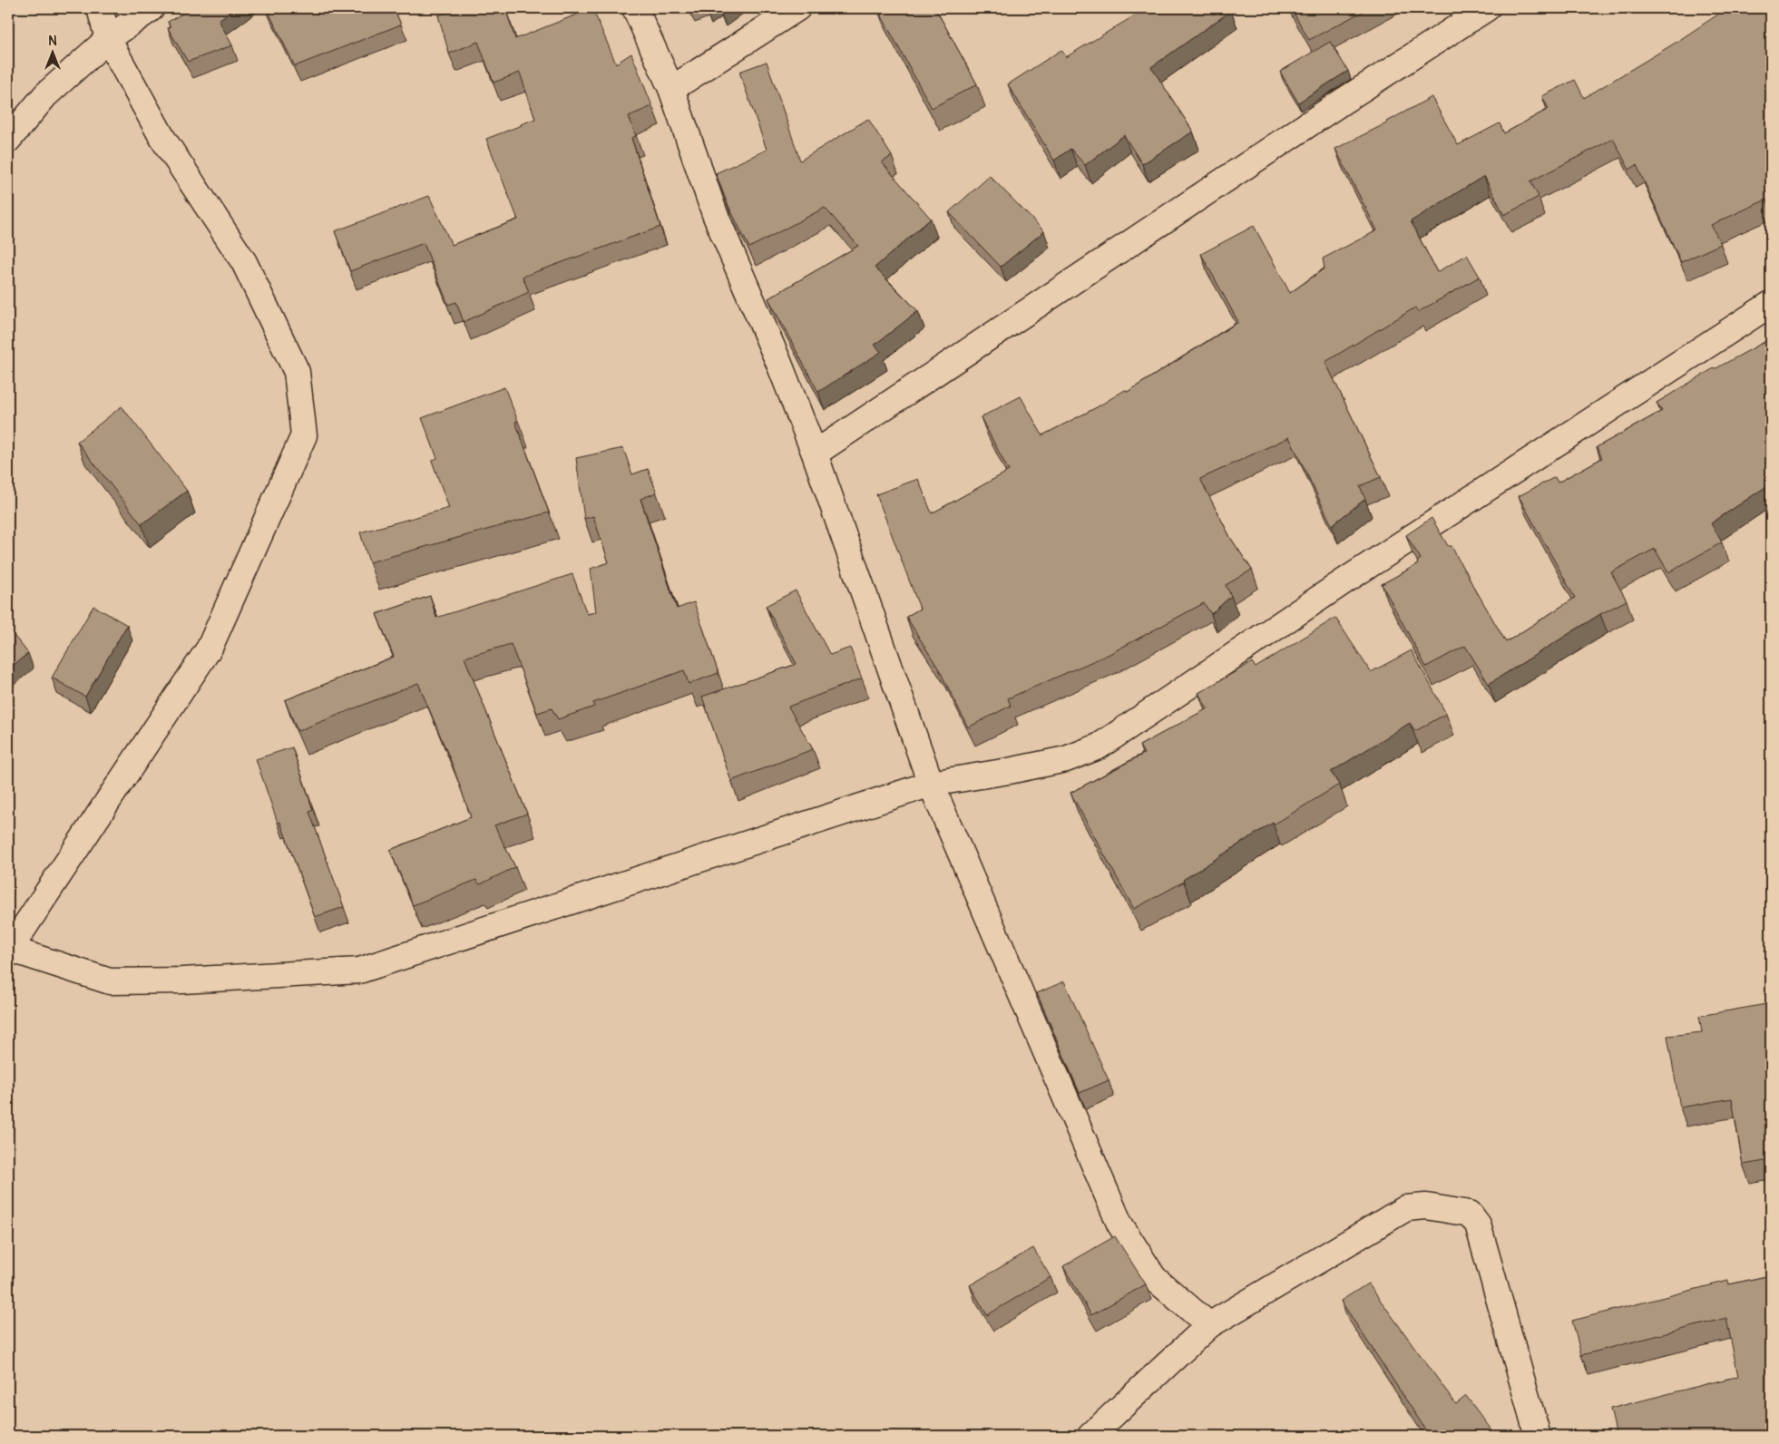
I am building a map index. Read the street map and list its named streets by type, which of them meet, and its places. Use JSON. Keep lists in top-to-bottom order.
{
  "north": "top"
}
